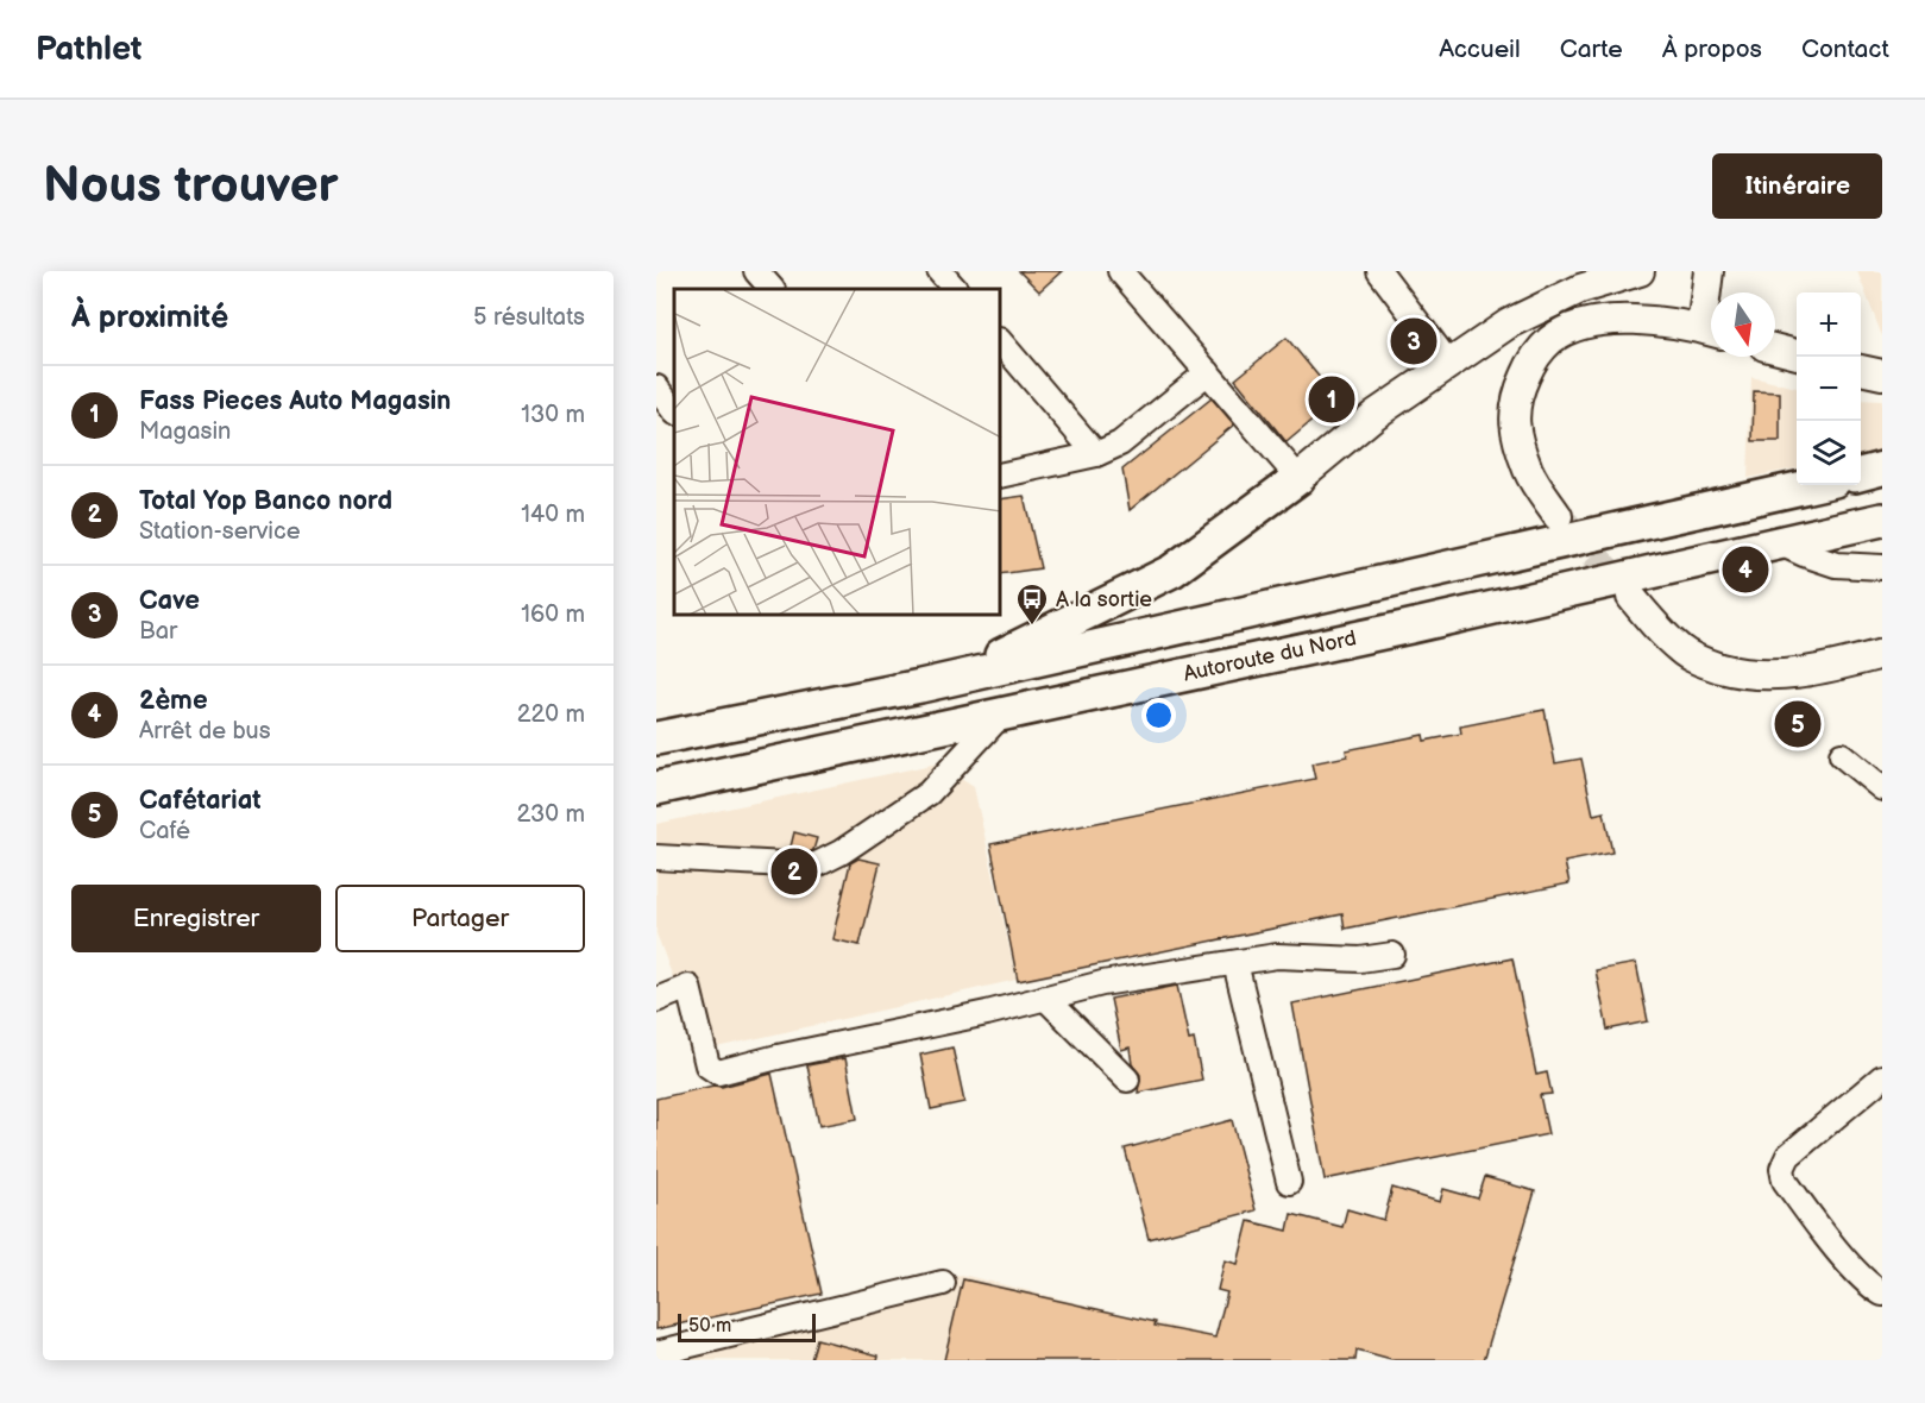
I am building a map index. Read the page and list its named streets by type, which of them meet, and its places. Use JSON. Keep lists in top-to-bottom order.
{
  "streets": {
    "highway": ["Autoroute du Nord"]
  },
  "places": {
    "bus stop": ["A la sortie"]
  },
  "scale_bar": "50 m",
  "north": "bottom",
  "page": {
    "header": "Pathlet",
    "nav": [
      "Accueil",
      "Carte",
      "À propos",
      "Contact"
    ],
    "buttons": [
      "Itinéraire",
      ["Enregistrer", "Partager"]
    ],
    "title": "Nous trouver",
    "heading": ["À proximité", "5 résultats"],
    "map_buttons": ["+", "−"],
    "pins": [
      "3",
      "1",
      "4",
      "5",
      "2"
    ],
    "list": [
      {
        "mark": "1",
        "name": "Fass Pieces Auto Magasin",
        "note": "Magasin",
        "value": "130 m"
      },
      {
        "mark": "2",
        "name": "Total Yop Banco nord",
        "note": "Station-service",
        "value": "140 m"
      },
      {
        "mark": "3",
        "name": "Cave",
        "note": "Bar",
        "value": "160 m"
      },
      {
        "mark": "4",
        "name": "2ème",
        "note": "Arrêt de bus",
        "value": "220 m"
      },
      {
        "mark": "5",
        "name": "Cafétariat",
        "note": "Café",
        "value": "230 m"
      }
    ],
    "scale": "50 m"
  }
}
